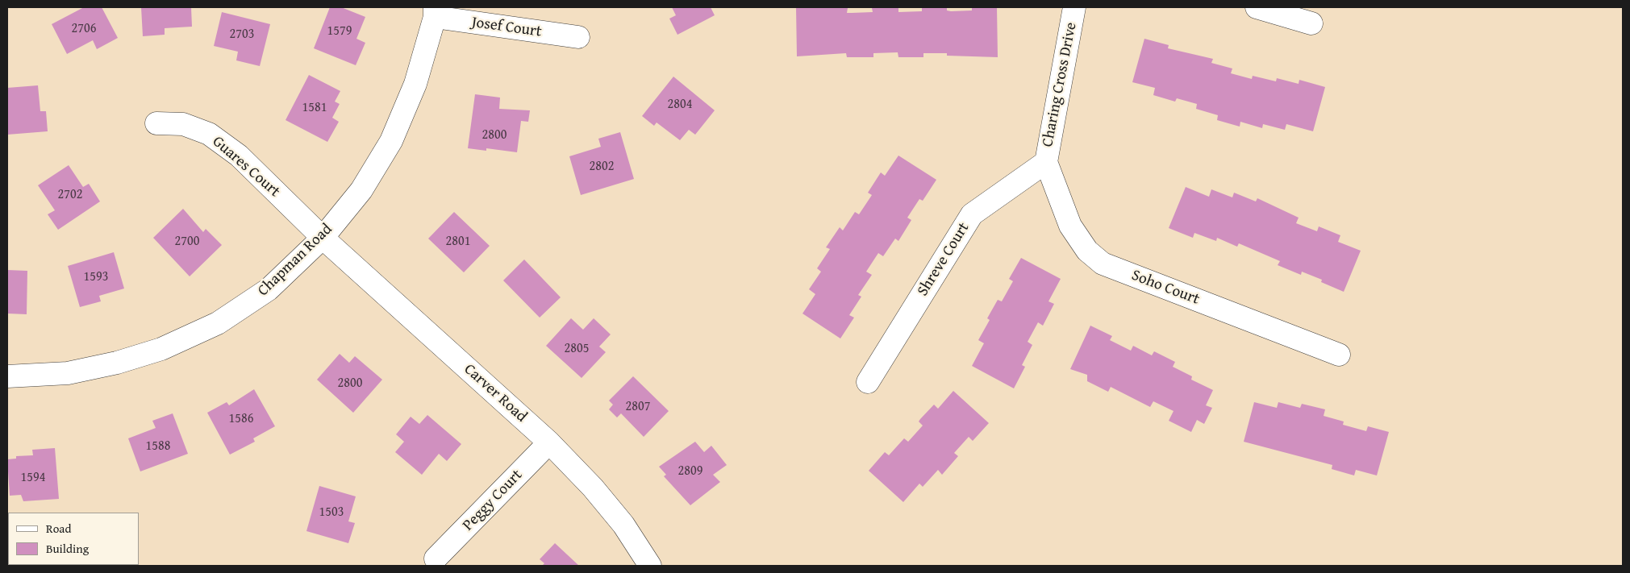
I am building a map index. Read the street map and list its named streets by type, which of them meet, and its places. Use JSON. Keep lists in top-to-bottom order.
{
  "streets": {
    "street": [
      "Josef Court",
      "Charing Cross Drive",
      "Guares Court",
      "Shreve Court",
      "Chapman Road",
      "Soho Court",
      "Carver Road",
      "Peggy Court"
    ]
  },
  "crossings": [
    ["Josef Court", "Chapman Road"],
    ["Charing Cross Drive", "Shreve Court"],
    ["Charing Cross Drive", "Soho Court"],
    ["Guares Court", "Chapman Road"],
    ["Guares Court", "Carver Road"],
    ["Shreve Court", "Soho Court"],
    ["Chapman Road", "Carver Road"],
    ["Carver Road", "Peggy Court"]
  ],
  "house_numbers": [
    "2706",
    "1579",
    "2703",
    "2804",
    "1581",
    "2800",
    "2802",
    "2702",
    "2700",
    "2801",
    "1593",
    "2805",
    "2800",
    "2807",
    "1586",
    "1588",
    "2809",
    "1594",
    "1503"
  ],
  "legend": ["Road", "Building"]
}
